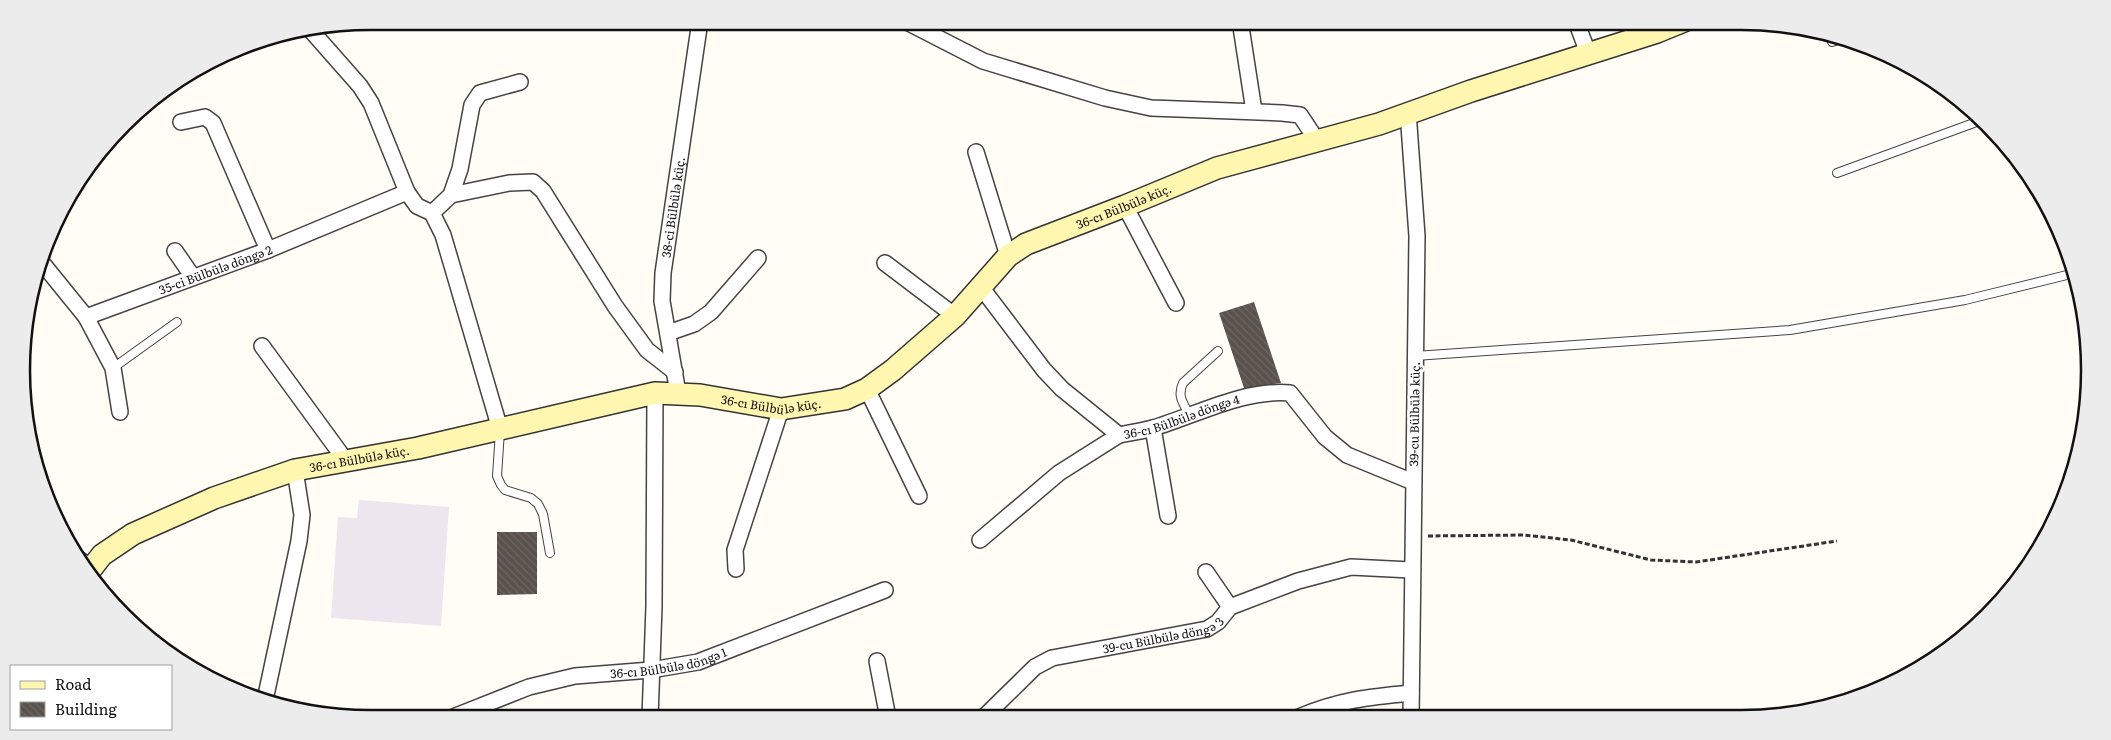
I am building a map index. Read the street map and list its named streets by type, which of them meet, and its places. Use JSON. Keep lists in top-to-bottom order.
{
  "streets": {
    "street": [
      "36-cı Bülbülə küç.",
      "38-ci Bülbülə küç.",
      "35-ci Bülbülə döngə 2",
      "39-cu Bülbülə küç.",
      "36-cı Bülbülə döngə 4",
      "39-cu Bülbülə döngə 3",
      "36-cı Bülbülə döngə 1"
    ]
  },
  "crossings": [
    ["36-cı Bülbülə küç.", "38-ci Bülbülə küç."],
    ["36-cı Bülbülə küç.", "39-cu Bülbülə küç."],
    ["36-cı Bülbülə küç.", "36-cı Bülbülə döngə 4"],
    ["39-cu Bülbülə küç.", "36-cı Bülbülə döngə 4"],
    ["39-cu Bülbülə küç.", "39-cu Bülbülə döngə 3"]
  ],
  "legend": ["Road", "Building"]
}
